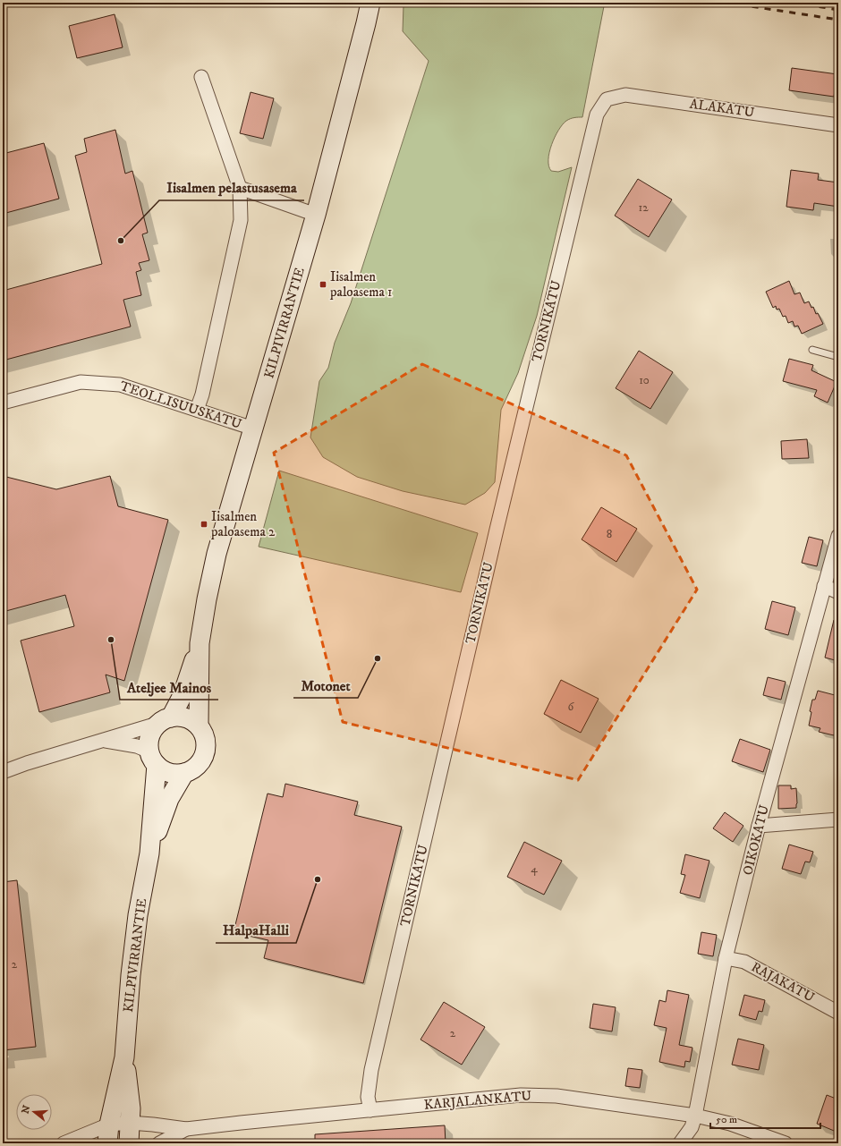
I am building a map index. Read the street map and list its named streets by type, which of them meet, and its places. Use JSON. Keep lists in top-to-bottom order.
{
  "streets": {
    "street": [
      "ALAKATU",
      "TORNIKATU",
      "KILPIVIRRANTIE",
      "TEOLLISUUSKATU",
      "OIKOKATU",
      "RAJAKATU",
      "KARJALANKATU"
    ]
  },
  "crossings": [
    ["ALAKATU", "TORNIKATU"],
    ["TORNIKATU", "KARJALANKATU"],
    ["KILPIVIRRANTIE", "TEOLLISUUSKATU"],
    ["KILPIVIRRANTIE", "KARJALANKATU"],
    ["OIKOKATU", "RAJAKATU"],
    ["OIKOKATU", "KARJALANKATU"]
  ],
  "places": {
    "other": [
      "Iisalmen pelastusasema",
      "Ateljee Mainos",
      "Motonet",
      "HalpaHalli"
    ],
    "transit": ["Iisalmen paloasema 1", "Iisalmen paloasema 2"]
  },
  "house_numbers": [
    "12",
    "10",
    "8",
    "6",
    "4",
    "2",
    "2"
  ],
  "scale_bar": "50 m",
  "north": "left"
}
